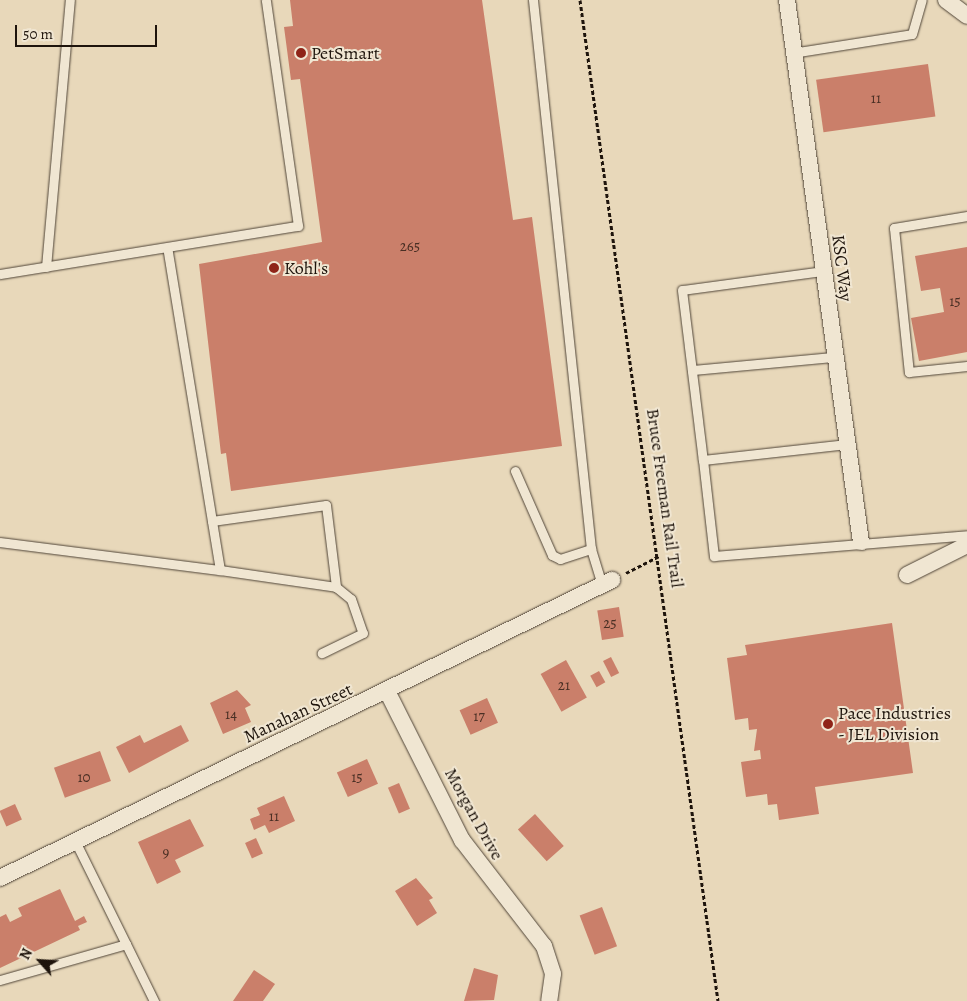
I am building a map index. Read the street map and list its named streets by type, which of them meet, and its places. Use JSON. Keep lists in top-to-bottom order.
{
  "streets": {
    "street": ["KSC Way", "Manahan Street", "Morgan Drive"],
    "path": ["Bruce Freeman Rail Trail"]
  },
  "crossings": [
    ["Manahan Street", "Morgan Drive"]
  ],
  "places": ["PetSmart", "Kohl's", "Pace Industries - JEL Division"],
  "house_numbers": [
    "11",
    "265",
    "15",
    "25",
    "21",
    "14",
    "17",
    "10",
    "15",
    "11",
    "9"
  ],
  "scale_bar": "50 m",
  "north": "top left"
}
